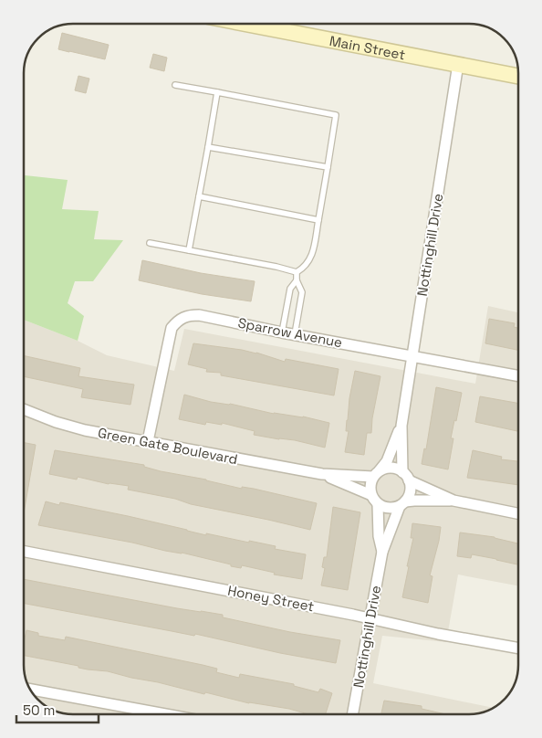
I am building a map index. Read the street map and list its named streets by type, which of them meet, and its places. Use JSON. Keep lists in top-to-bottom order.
{
  "streets": {
    "main road": ["Main Street"],
    "street": [
      "Nottinghill Drive",
      "Sparrow Avenue",
      "Green Gate Boulevard",
      "Honey Street"
    ]
  },
  "crossings": [
    ["Main Street", "Nottinghill Drive"],
    ["Nottinghill Drive", "Sparrow Avenue"],
    ["Nottinghill Drive", "Green Gate Boulevard"],
    ["Nottinghill Drive", "Honey Street"],
    ["Sparrow Avenue", "Green Gate Boulevard"]
  ],
  "scale_bar": "50 m"
}
